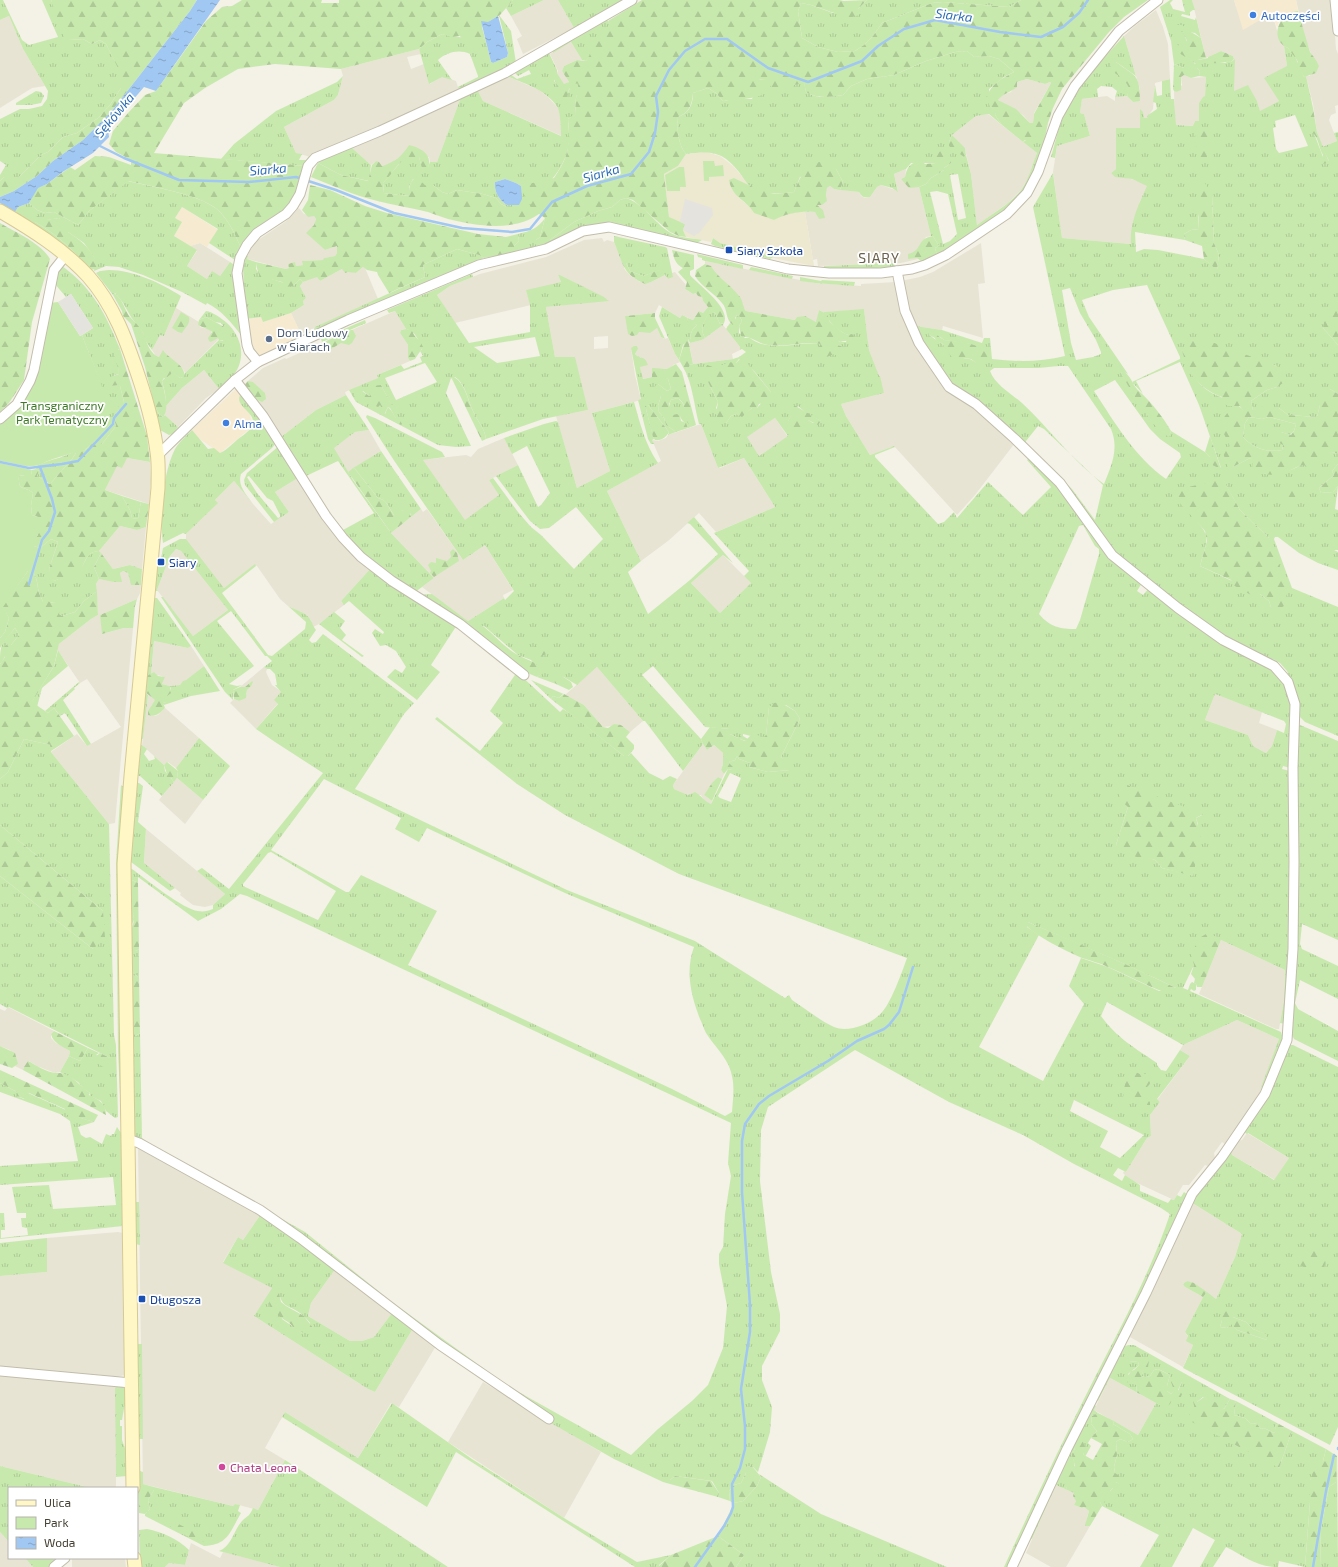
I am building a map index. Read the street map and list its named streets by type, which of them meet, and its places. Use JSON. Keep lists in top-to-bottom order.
{
  "districts": ["SIARY"],
  "water": ["Siarka", "Sękówka"],
  "parks": ["Transgraniczny Park Tematyczny"],
  "places": {
    "other": [
      "Autoczęści",
      "Dom Ludowy w Siarach",
      "Alma",
      "Chata Leona"
    ],
    "transit": ["Siary Szkoła", "Siary", "Długosza"]
  },
  "legend": ["Ulica", "Park", "Woda"]
}
